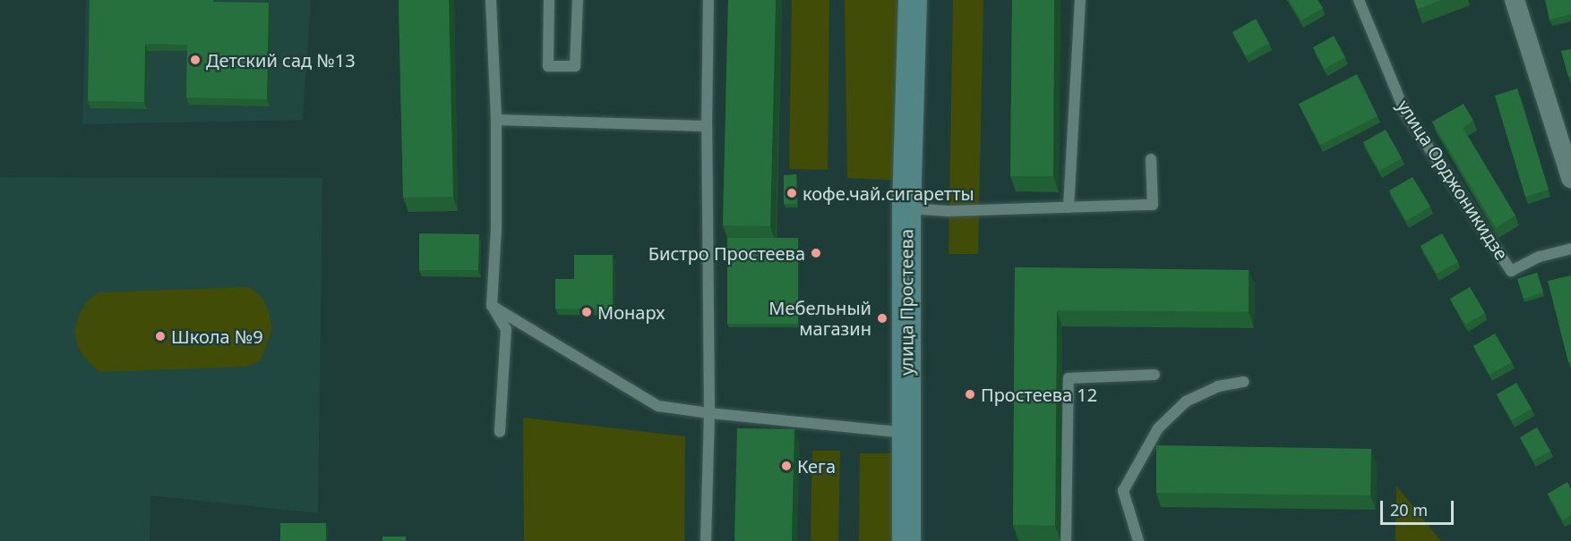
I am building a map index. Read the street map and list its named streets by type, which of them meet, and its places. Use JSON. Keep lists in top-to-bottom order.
{
  "streets": {
    "street": ["улица Простеева"],
    "lane": ["улица Орджоникидзе"]
  },
  "places": [
    "Детский сад №13",
    "кофе.чай.сигаретты",
    "Бистро Простеева",
    "Монарх",
    "Мебельный магазин",
    "Школа №9",
    "Простеева 12",
    "Кега"
  ],
  "scale_bar": "20 m"
}
